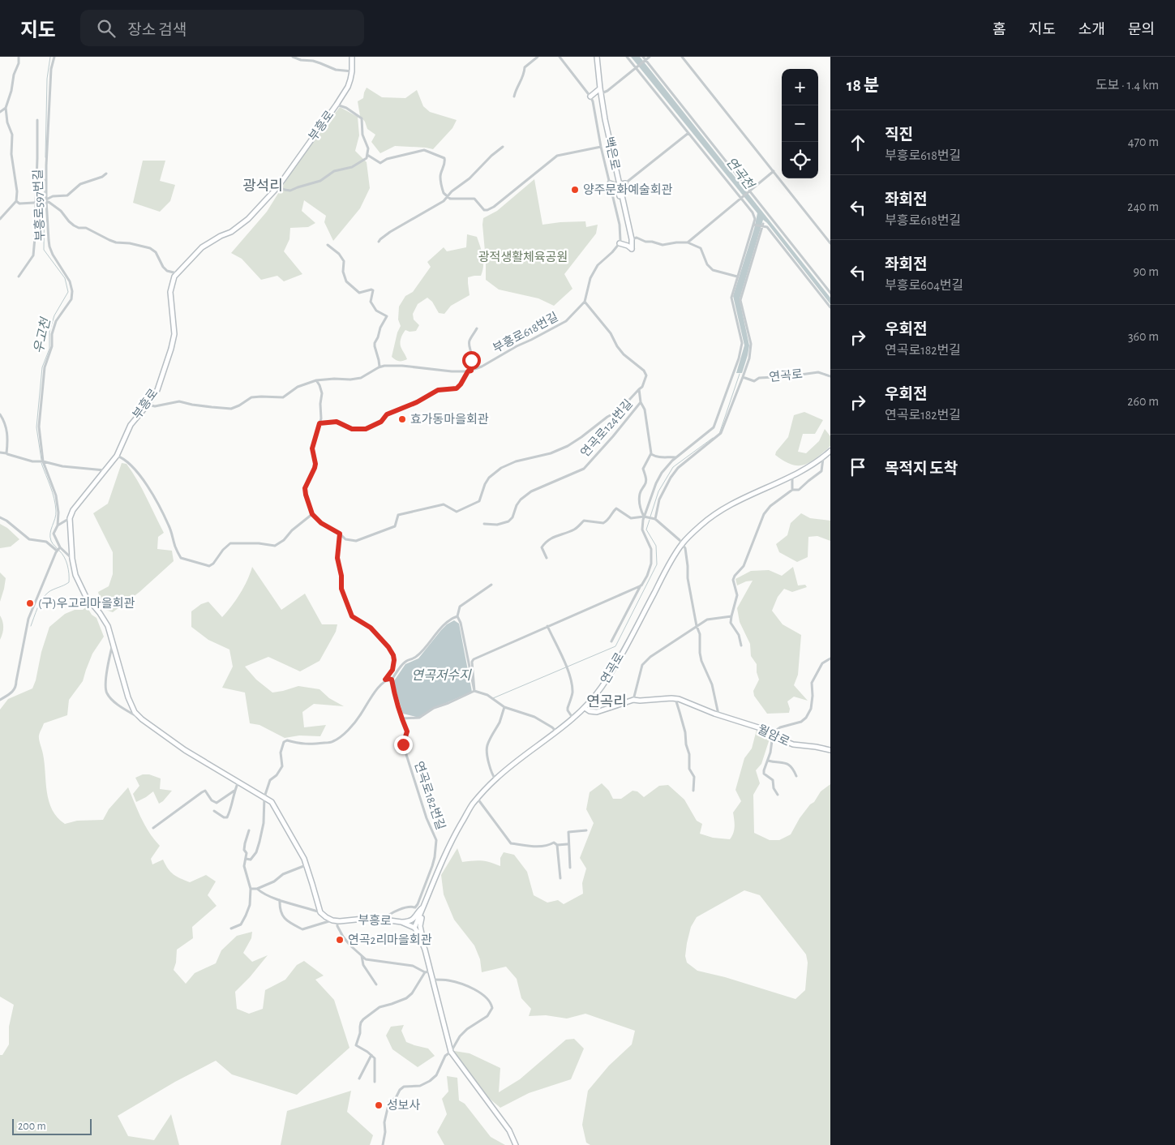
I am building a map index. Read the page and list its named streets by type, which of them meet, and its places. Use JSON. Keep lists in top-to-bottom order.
{
  "streets": {
    "main road": [
      "부흥로",
      "백은로",
      "연곡로",
      "월암로"
    ],
    "street": [
      "부흥로597번길",
      "부흥로618번길",
      "연곡로124번길",
      "연곡로182번길"
    ]
  },
  "crossings": [
    ["부흥로", "부흥로618번길"],
    ["부흥로", "연곡로"],
    ["부흥로", "연곡로182번길"],
    ["연곡로", "월암로"]
  ],
  "districts": ["광석리", "연곡리"],
  "water": ["연곡천", "우고천", "연곡저수지"],
  "parks": ["광적생활체육공원"],
  "places": [
    "양주문화예술회관",
    "효가동마을회관",
    "(구)우고리마을회관",
    "연곡2리마을회관",
    "성보사"
  ],
  "scale_bar": "200 m",
  "page": {
    "header": "지도",
    "search": "장소 검색",
    "nav": [
      "홈",
      "지도",
      "소개",
      "문의"
    ],
    "heading": ["18 분", "도보 · 1.4 km"],
    "map_buttons": ["+", "−"],
    "list": [
      ["직진", "부흥로618번길", "470 m"],
      ["좌회전", "부흥로618번길", "240 m"],
      ["좌회전", "부흥로604번길", "90 m"],
      ["우회전", "연곡로182번길", "360 m"],
      ["우회전", "연곡로182번길", "260 m"],
      "목적지 도착"
    ],
    "scale": "200 m"
  }
}
